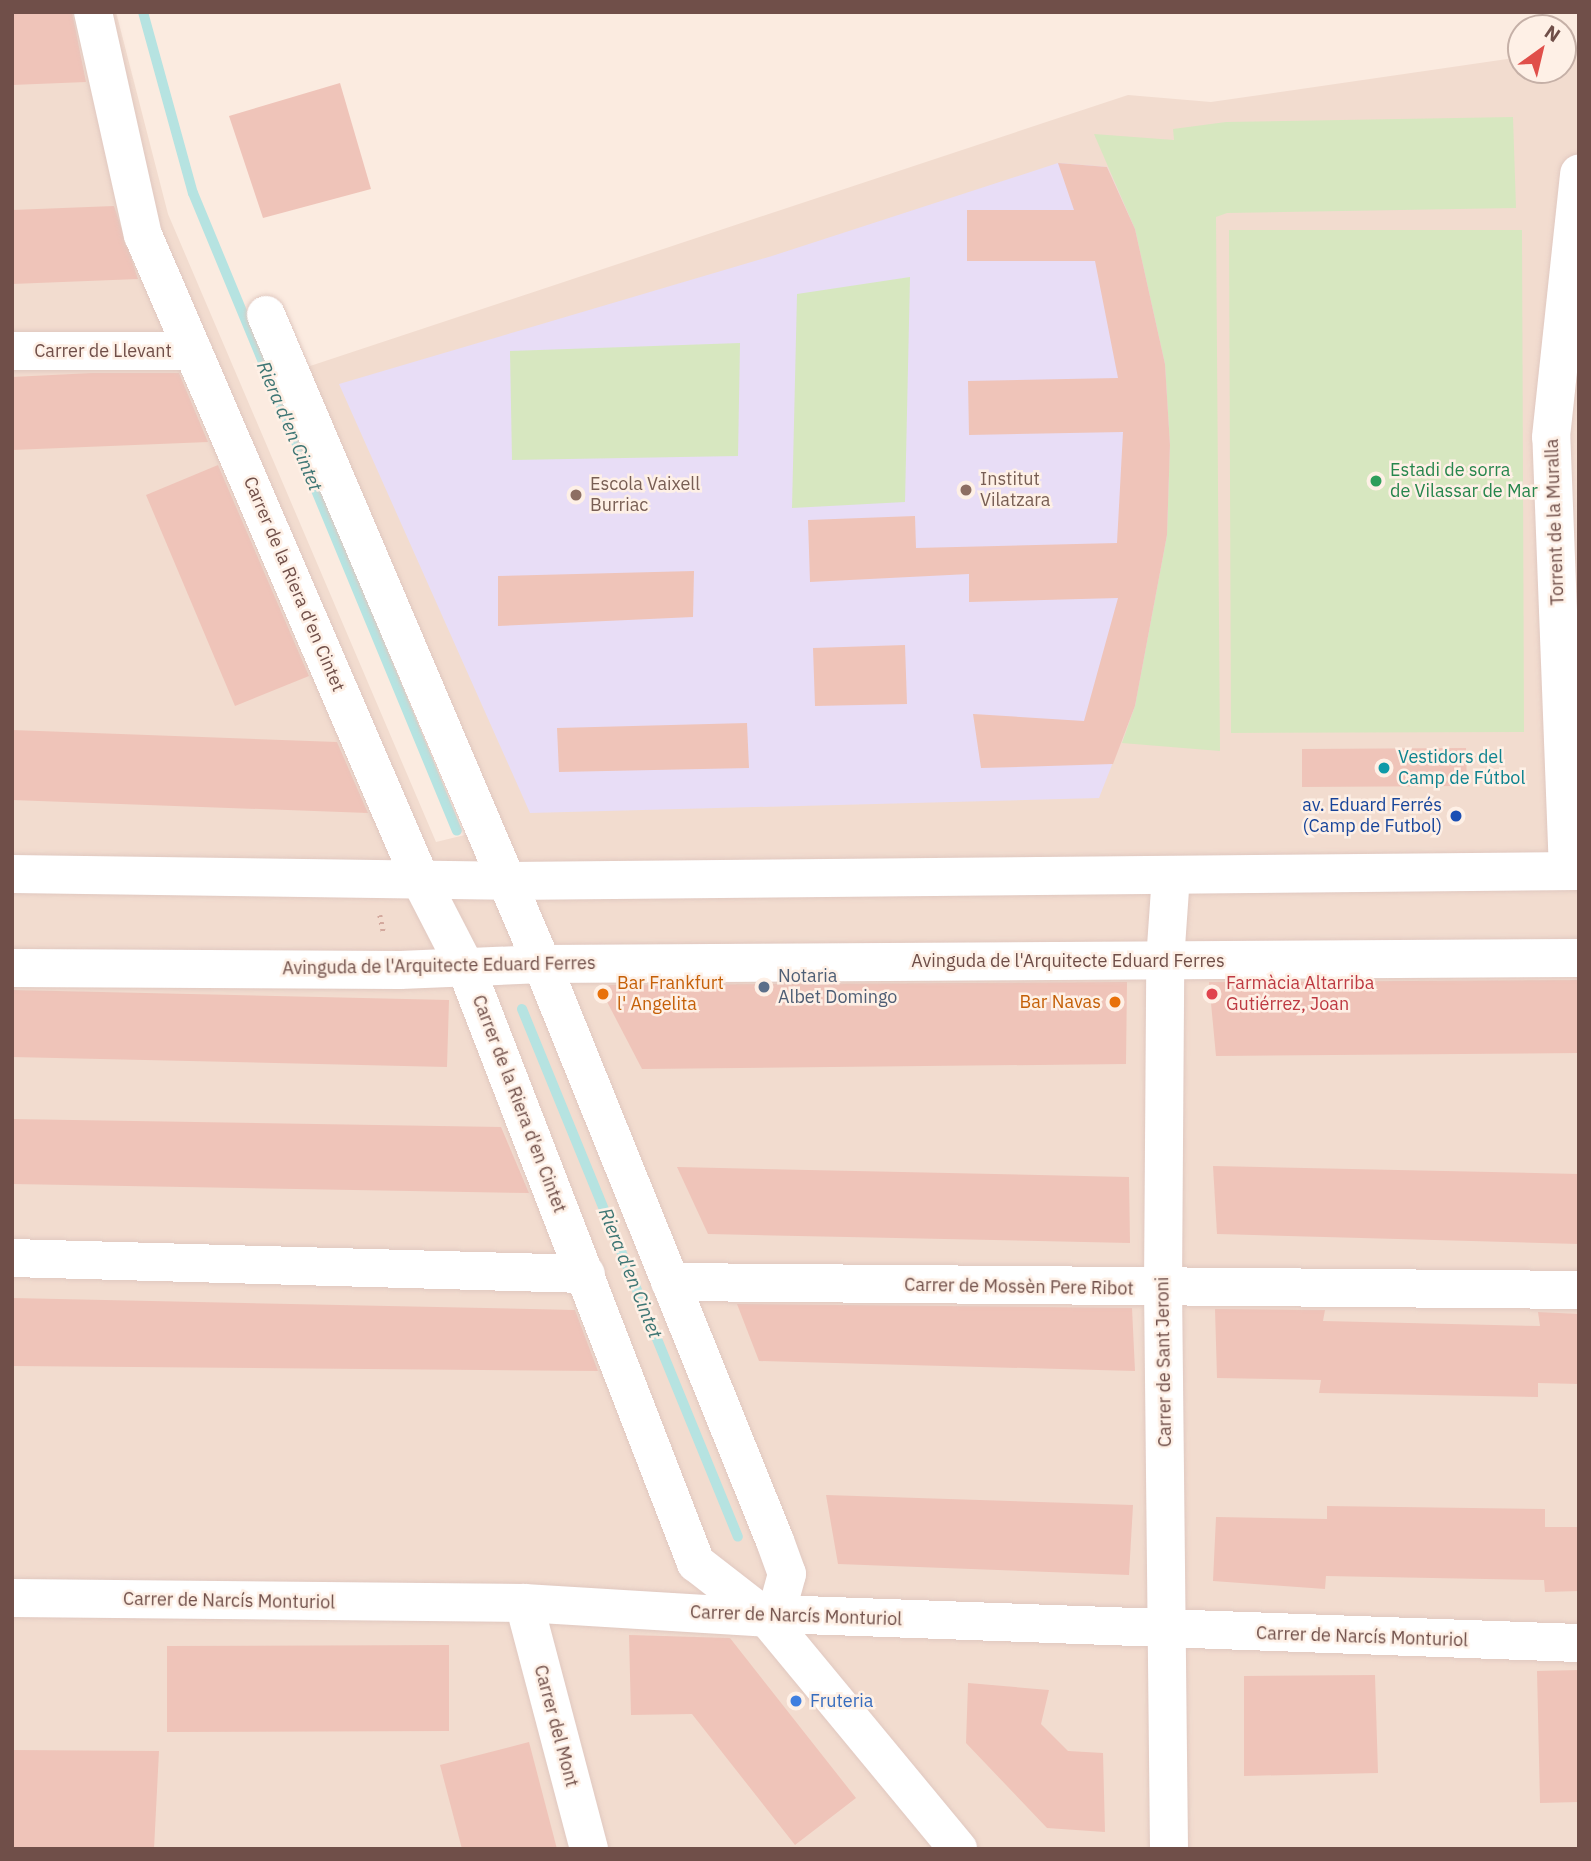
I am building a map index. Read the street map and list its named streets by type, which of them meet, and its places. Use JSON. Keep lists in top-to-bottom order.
{
  "streets": {
    "street": [
      "Carrer de Llevant",
      "Torrent de la Muralla",
      "Carrer de la Riera d'en Cintet",
      "Avinguda de l'Arquitecte Eduard Ferres",
      "Carrer de Mossèn Pere Ribot",
      "Carrer de Sant Jeroni",
      "Carrer de Narcís Monturiol",
      "Carrer del Mont"
    ]
  },
  "crossings": [
    ["Carrer de Llevant", "Carrer de la Riera d'en Cintet"],
    ["Carrer de la Riera d'en Cintet", "Avinguda de l'Arquitecte Eduard Ferres"],
    ["Carrer de la Riera d'en Cintet", "Carrer de Narcís Monturiol"],
    ["Avinguda de l'Arquitecte Eduard Ferres", "Carrer de Sant Jeroni"],
    ["Carrer de Mossèn Pere Ribot", "Carrer de Sant Jeroni"],
    ["Carrer de Sant Jeroni", "Carrer de Narcís Monturiol"],
    ["Carrer de Narcís Monturiol", "Carrer del Mont"]
  ],
  "water": ["Riera d'en Cintet"],
  "places": [
    "Estadi de sorra de Vilassar de Mar",
    "Institut Vilatzara",
    "Escola Vaixell Burriac",
    "Vestidors del Camp de Fútbol",
    "av. Eduard Ferrés (Camp de Futbol)",
    "Notaria Albet Domingo",
    "Bar Frankfurt l' Angelita",
    "Farmàcia Altarriba Gutiérrez, Joan",
    "Bar Navas",
    "Fruteria"
  ],
  "north": "top right"
}
